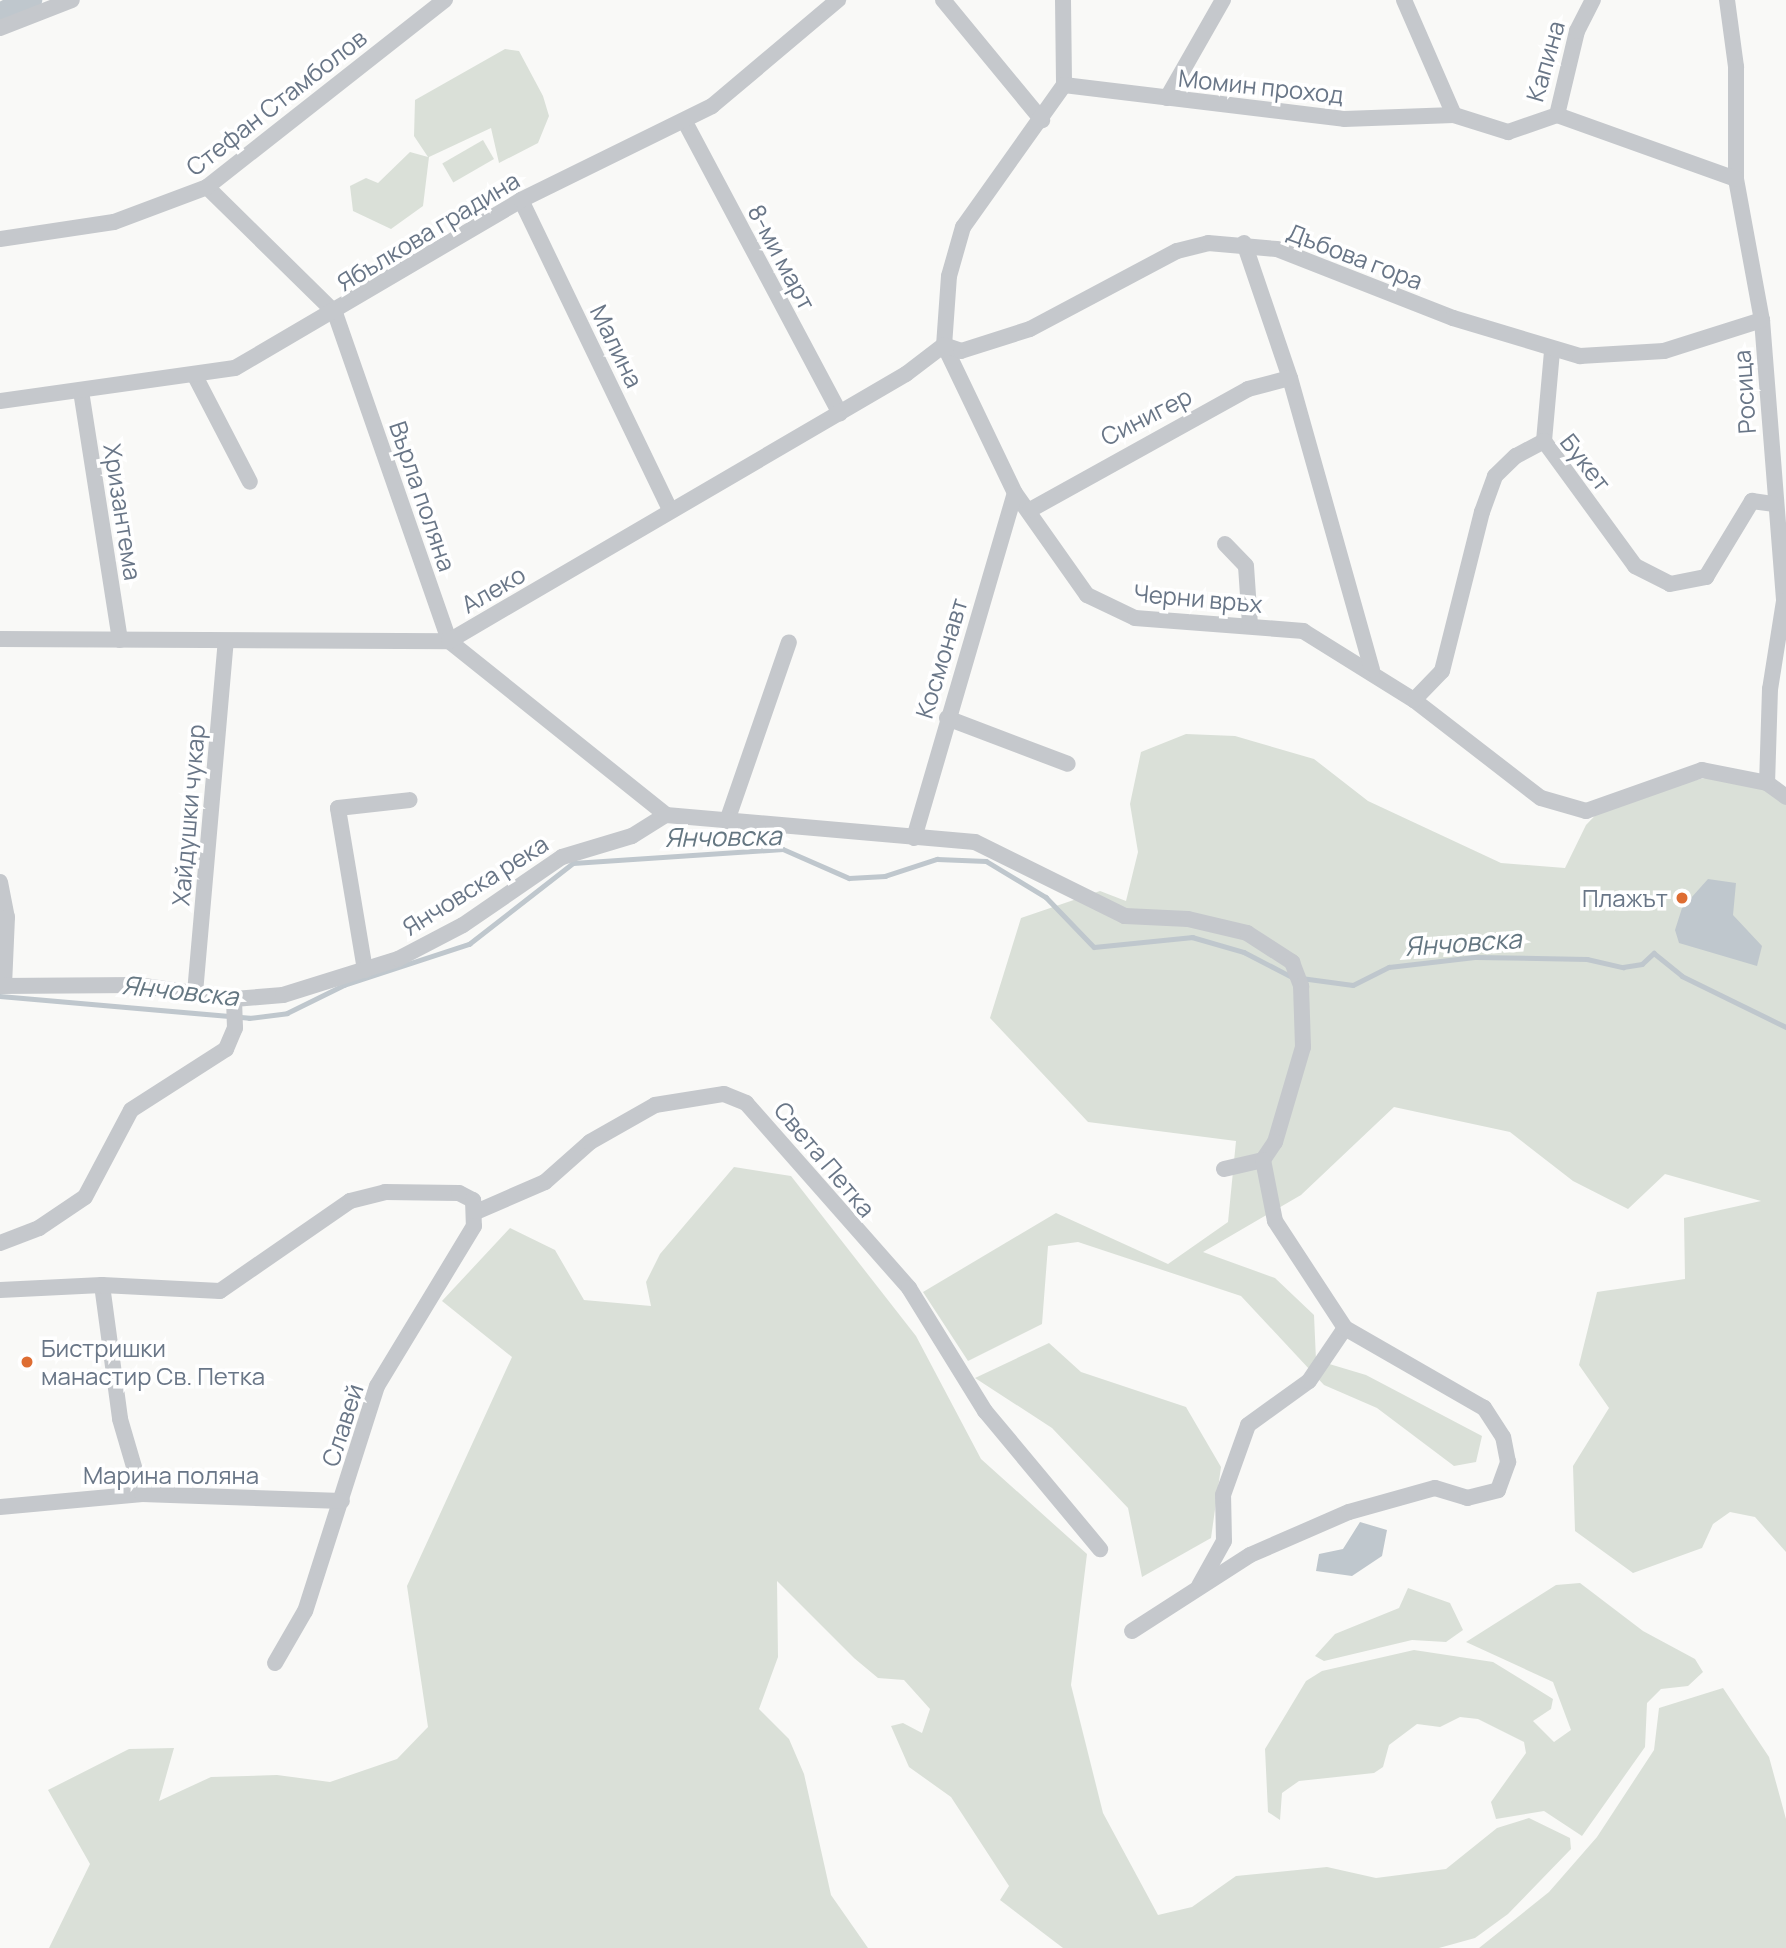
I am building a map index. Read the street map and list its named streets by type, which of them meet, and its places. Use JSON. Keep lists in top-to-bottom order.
{
  "streets": {
    "street": [
      "Капина",
      "Момин проход",
      "Стефан Стамболов",
      "Ябълкова градина",
      "Дъбова гора",
      "8-ми март",
      "Малина",
      "Росица",
      "Синигер",
      "Букет",
      "Върла поляна",
      "Хризантема",
      "Алеко",
      "Черни връх",
      "Космонавт",
      "Хайдушки чукар",
      "Янчовска река",
      "Света Петка",
      "Славей",
      "Марина поляна"
    ]
  },
  "crossings": [
    ["Капина", "Момин проход"],
    ["Стефан Стамболов", "Върла поляна"],
    ["Ябълкова градина", "8-ми март"],
    ["Ябълкова градина", "Малина"],
    ["Ябълкова градина", "Върла поляна"],
    ["Ябълкова градина", "Хризантема"],
    ["Дъбова гора", "Росица"],
    ["Дъбова гора", "Алеко"],
    ["Дъбова гора", "Черни връх"],
    ["8-ми март", "Алеко"],
    ["Малина", "Алеко"],
    ["Росица", "Букет"],
    ["Росица", "Черни връх"],
    ["Синигер", "Черни връх"],
    ["Букет", "Черни връх"],
    ["Върла поляна", "Алеко"],
    ["Хризантема", "Алеко"],
    ["Алеко", "Черни връх"],
    ["Алеко", "Хайдушки чукар"],
    ["Черни връх", "Космонавт"],
    ["Хайдушки чукар", "Янчовска река"],
    ["Света Петка", "Славей"],
    ["Славей", "Марина поляна"]
  ],
  "water": ["Янчовска"],
  "places": ["Плажът", "Бистришки манастир Св. Петка"]
}
